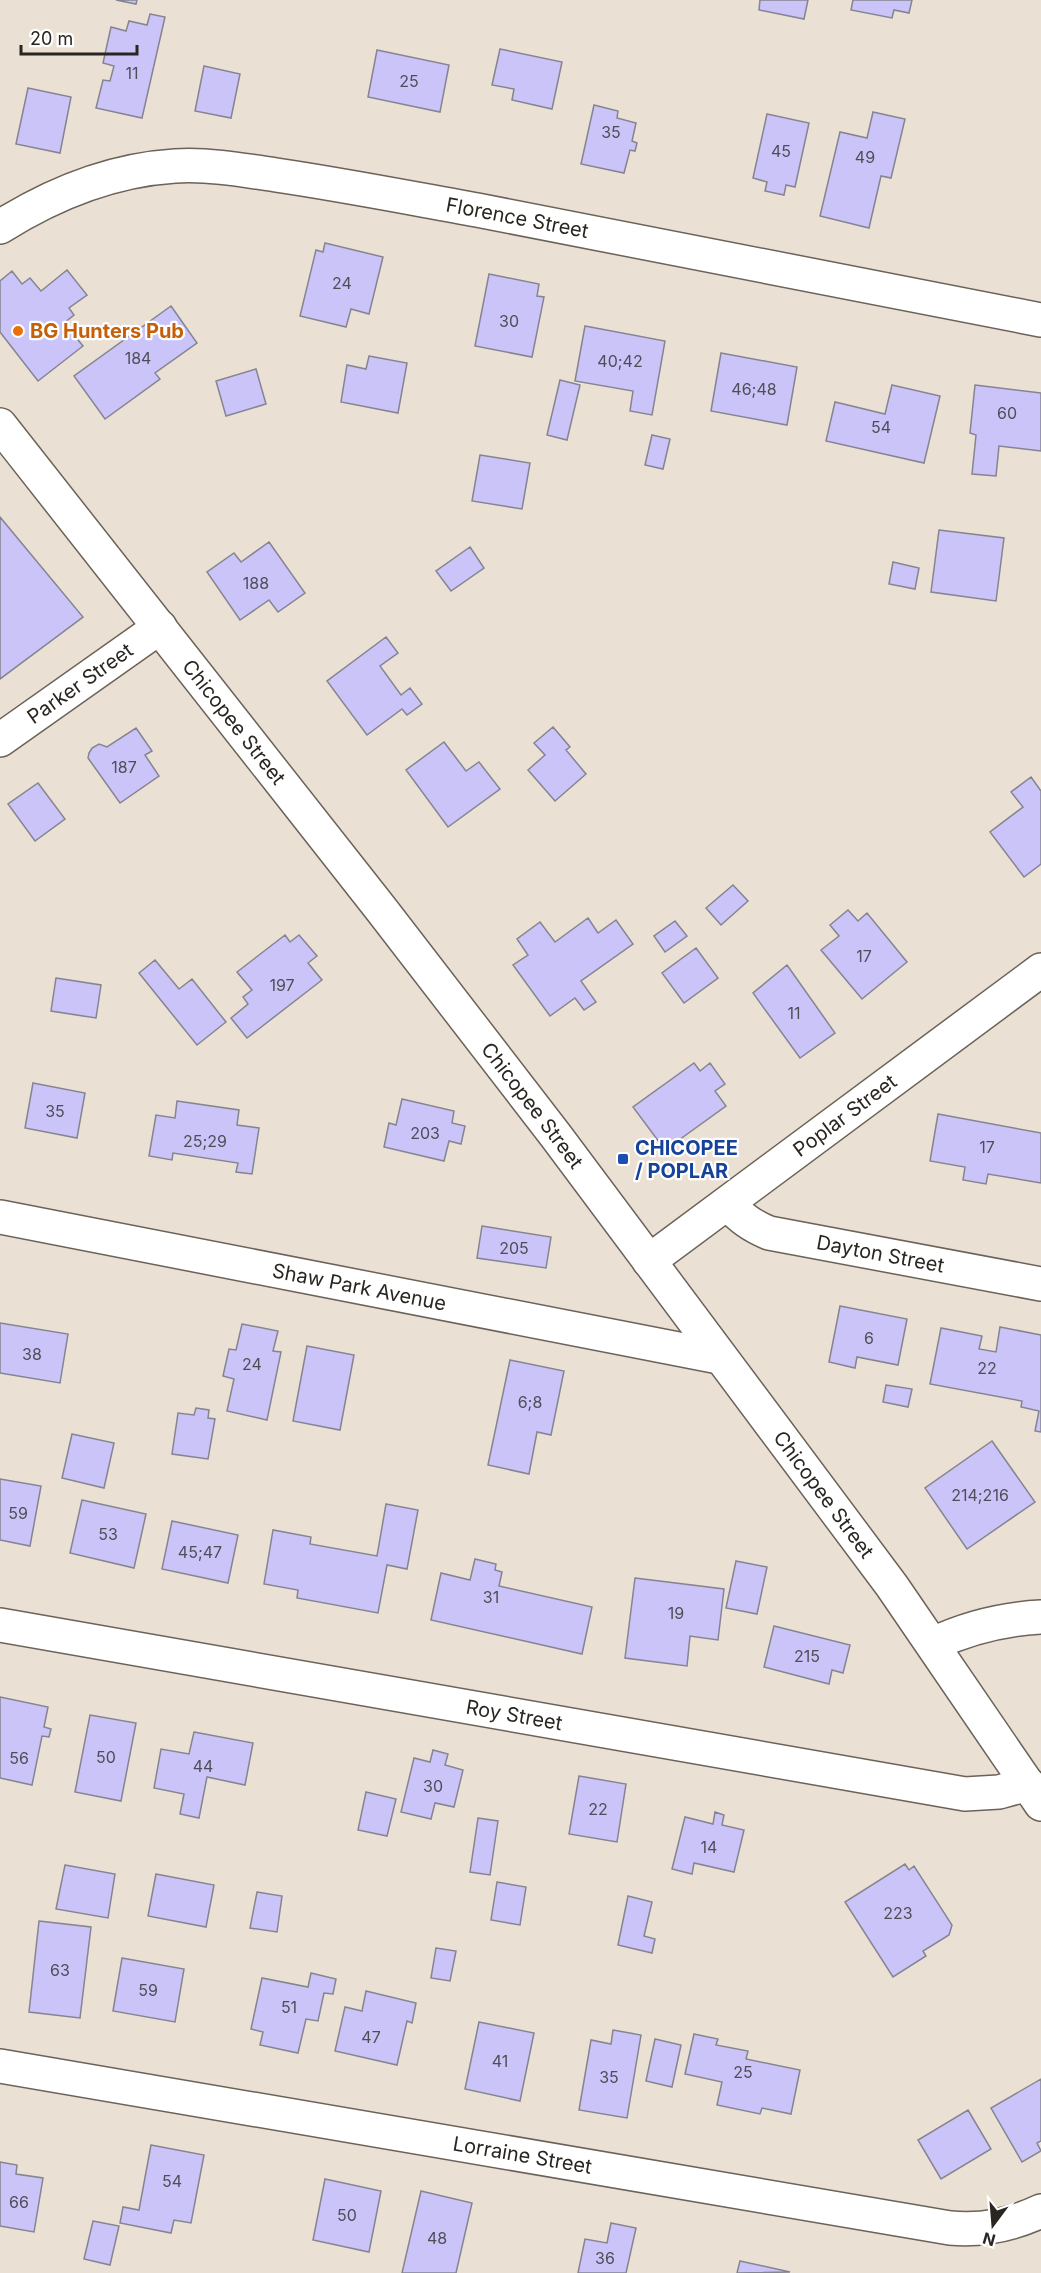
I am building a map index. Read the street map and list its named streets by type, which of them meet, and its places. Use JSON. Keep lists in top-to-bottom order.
{
  "streets": {
    "street": [
      "Florence Street",
      "Parker Street",
      "Chicopee Street",
      "Poplar Street",
      "Dayton Street",
      "Shaw Park Avenue",
      "Roy Street",
      "Lorraine Street"
    ]
  },
  "crossings": [
    ["Parker Street", "Chicopee Street"],
    ["Chicopee Street", "Poplar Street"],
    ["Chicopee Street", "Shaw Park Avenue"],
    ["Chicopee Street", "Roy Street"],
    ["Poplar Street", "Dayton Street"]
  ],
  "places": {
    "other": ["BG Hunters Pub"],
    "transit": ["CHICOPEE / POPLAR"]
  },
  "house_numbers": [
    "11",
    "25",
    "35",
    "45",
    "49",
    "24",
    "30",
    "184",
    "40;42",
    "46;48",
    "60",
    "54",
    "188",
    "187",
    "17",
    "197",
    "11",
    "35",
    "203",
    "25;29",
    "17",
    "205",
    "6",
    "38",
    "24",
    "22",
    "6;8",
    "214;216",
    "59",
    "53",
    "45;47",
    "31",
    "19",
    "215",
    "50",
    "56",
    "44",
    "30",
    "22",
    "14",
    "223",
    "63",
    "59",
    "51",
    "47",
    "41",
    "25",
    "35",
    "54",
    "66",
    "50",
    "48",
    "36"
  ],
  "scale_bar": "20 m",
  "north": "bottom"
}
